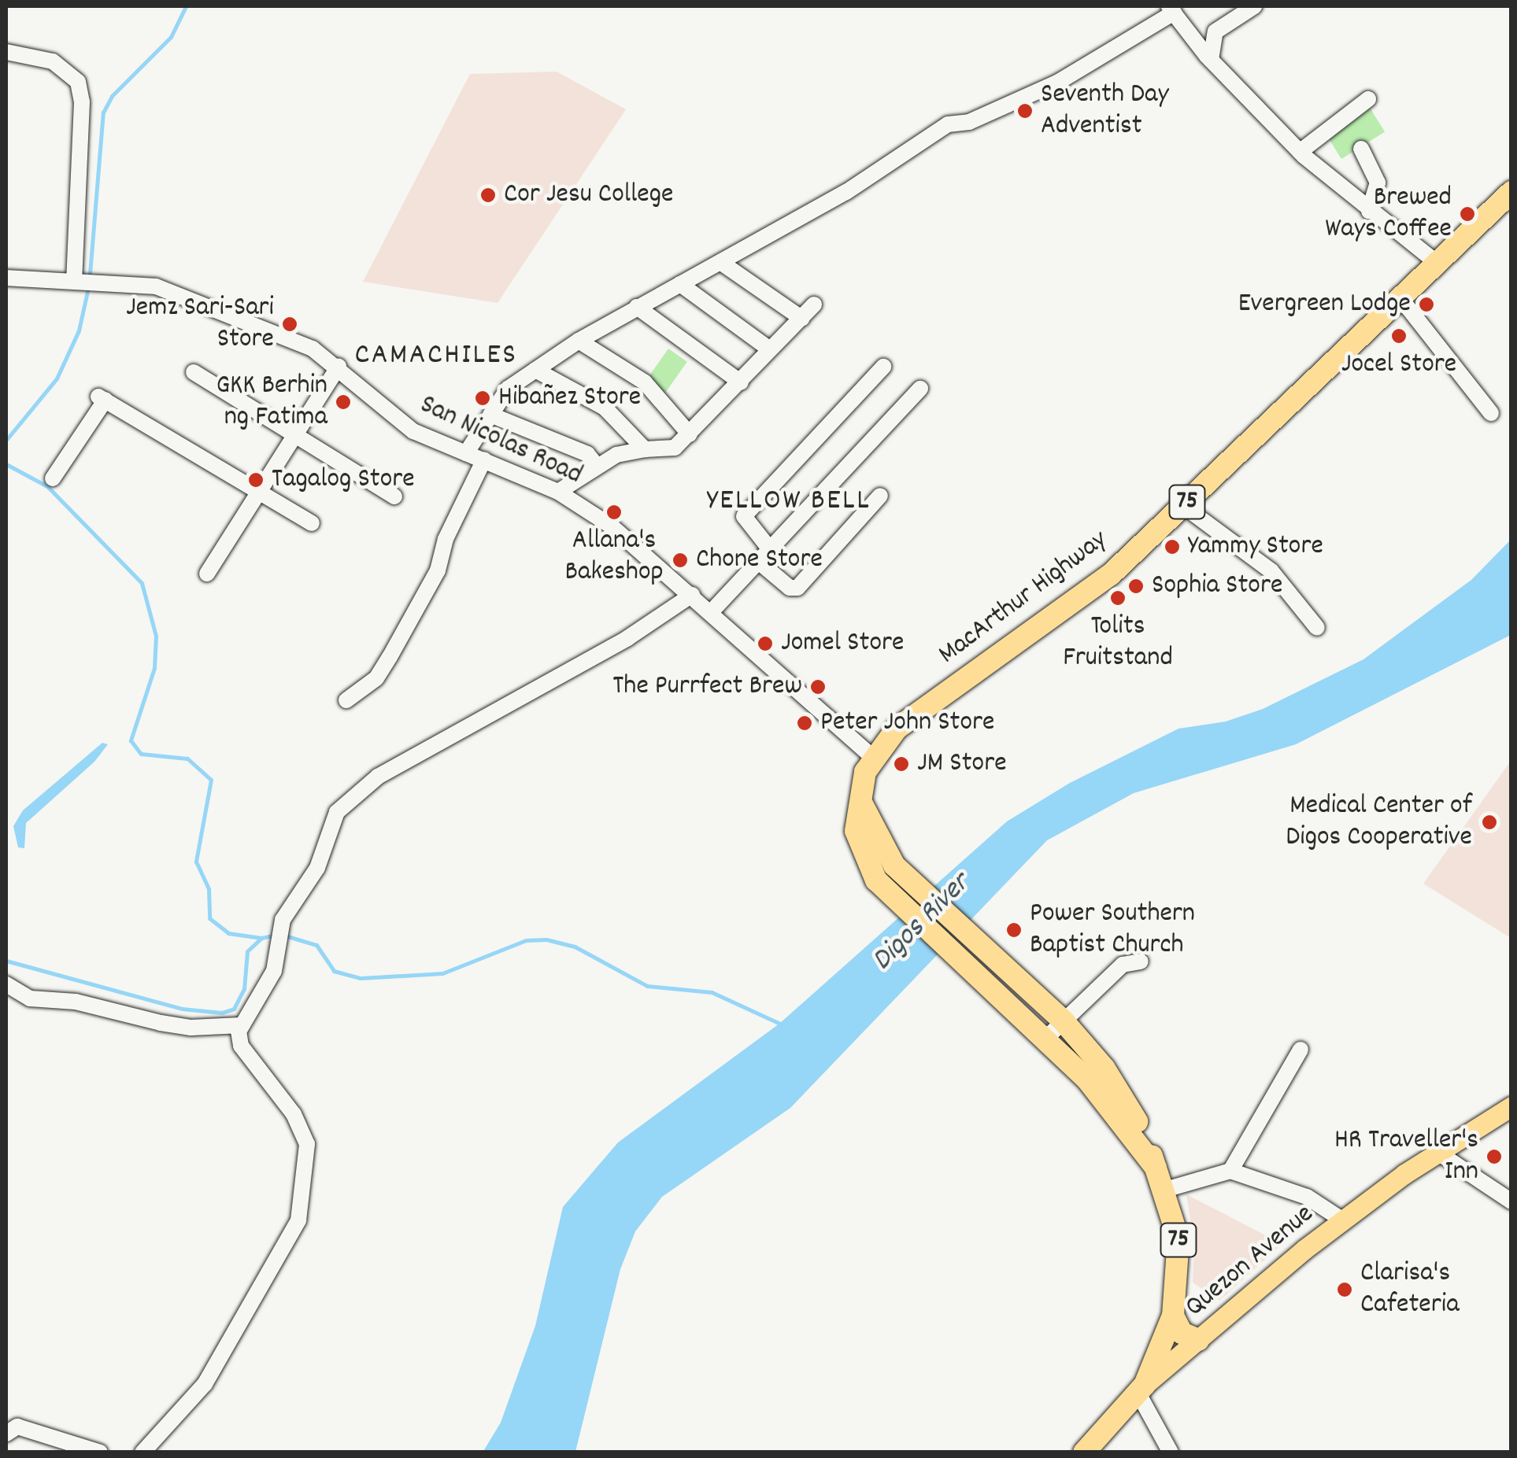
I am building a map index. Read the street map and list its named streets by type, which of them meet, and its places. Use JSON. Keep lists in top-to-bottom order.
{
  "streets": {
    "highway": ["75", "MacArthur Highway"],
    "main road": ["Quezon Avenue"],
    "street": ["San Nicolas Road"]
  },
  "crossings": [
    ["San Nicolas Road", "MacArthur Highway"],
    ["75", "MacArthur Highway"],
    ["75", "Quezon Avenue"],
    ["MacArthur Highway", "Quezon Avenue"]
  ],
  "districts": ["CAMACHILES", "YELLOW BELL"],
  "water": ["Digos River"],
  "places": [
    "Seventh Day Adventist",
    "Cor Jesu College",
    "Brewed Ways Coffee",
    "Evergreen Lodge",
    "Jemz Sari-Sari Store",
    "Jocel Store",
    "Hibañez Store",
    "GKK Berhin ng Fatima",
    "Tagalog Store",
    "Allana's Bakeshop",
    "Yammy Store",
    "Chone Store",
    "Sophia Store",
    "Tolits Fruitstand",
    "Jomel Store",
    "The Purrfect Brew",
    "Peter John Store",
    "JM Store",
    "Medical Center of Digos Cooperative",
    "Power Southern Baptist Church",
    "HR Traveller's Inn",
    "Clarisa's Cafeteria"
  ]
}
